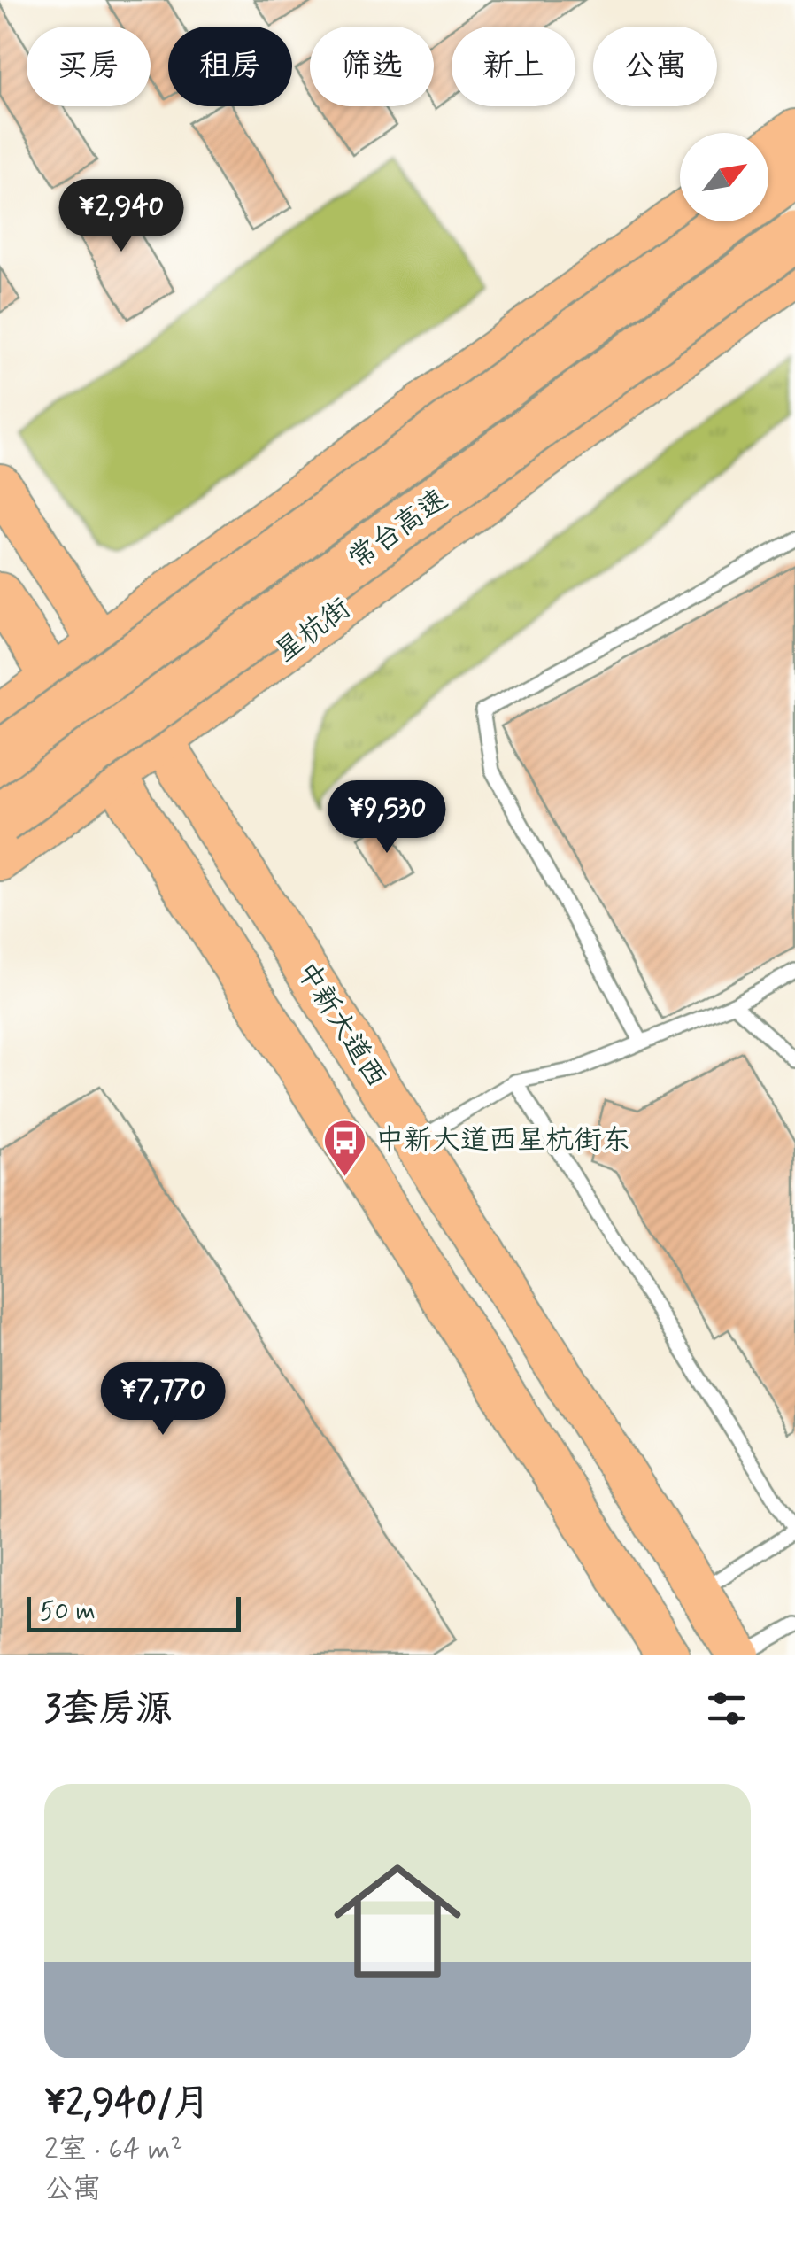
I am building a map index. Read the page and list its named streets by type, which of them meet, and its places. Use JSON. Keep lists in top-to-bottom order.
{
  "streets": {
    "highway": ["常台高速"],
    "main road": ["星杭街", "中新大道西"]
  },
  "crossings": [
    ["星杭街", "中新大道西"]
  ],
  "places": {
    "bus stop": ["中新大道西星杭街东"]
  },
  "scale_bar": "50 m",
  "north": "top right",
  "page": {
    "chip": [
      "买房",
      "租房",
      "筛选",
      "新上",
      "公寓"
    ],
    "price": ["¥2,940", "¥9,530", "¥7,770"],
    "scale": "50 m",
    "heading": "3套房源",
    "list": [
      {
        "name": "¥2,940/月",
        "note": "2室 · 64 m² · 公寓"
      }
    ]
  }
}
